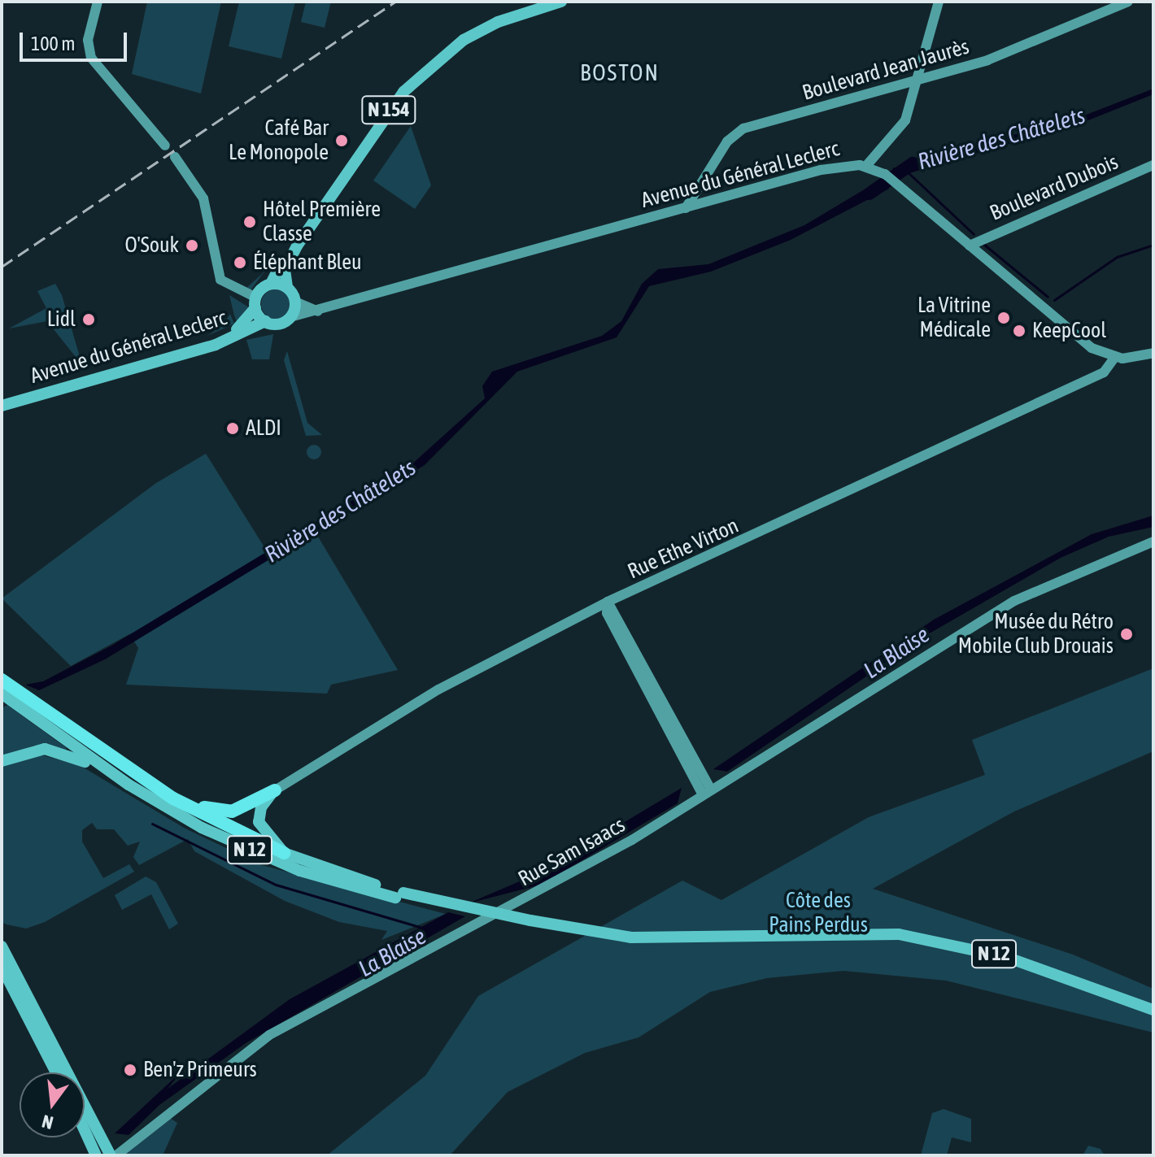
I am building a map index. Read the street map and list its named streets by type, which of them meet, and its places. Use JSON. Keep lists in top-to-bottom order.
{
  "streets": {
    "highway": ["N 12"],
    "main road": [
      "Boulevard Jean Jaurès",
      "N 154",
      "Avenue du Général Leclerc",
      "Boulevard Dubois",
      "Rue Ethe Virton",
      "Rue Sam Isaacs"
    ]
  },
  "crossings": [
    ["Boulevard Jean Jaurès", "Avenue du Général Leclerc"],
    ["N 154", "Avenue du Général Leclerc"],
    ["Avenue du Général Leclerc", "Boulevard Dubois"],
    ["Avenue du Général Leclerc", "Rue Ethe Virton"]
  ],
  "districts": ["BOSTON"],
  "water": ["Rivière des Châtelets", "La Blaise"],
  "parks": ["Côte des Pains Perdus"],
  "places": [
    "Café Bar Le Monopole",
    "Hôtel Première Classe",
    "O'Souk",
    "Éléphant Bleu",
    "La Vitrine Médicale",
    "Lidl",
    "KeepCool",
    "ALDI",
    "Musée du Rétro Mobile Club Drouais",
    "Ben'z Primeurs"
  ],
  "scale_bar": "100 m",
  "north": "bottom"
}
